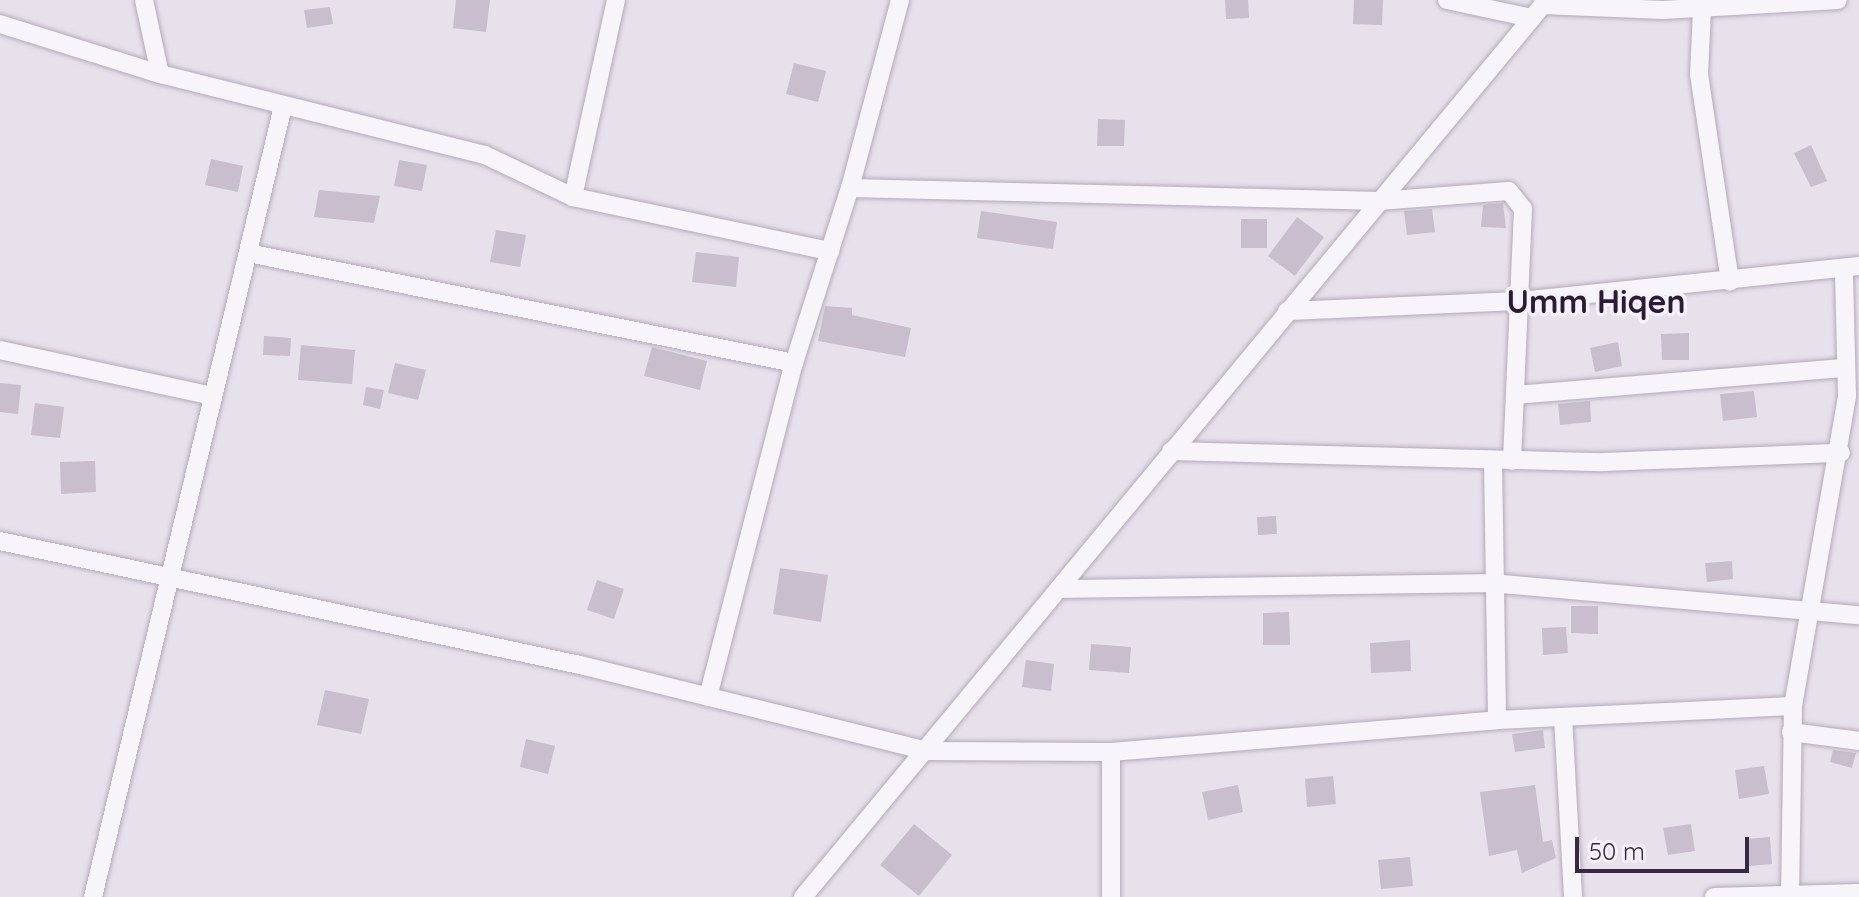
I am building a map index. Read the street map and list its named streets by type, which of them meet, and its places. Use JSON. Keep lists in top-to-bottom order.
{
  "districts": ["Umm Hiqen"],
  "scale_bar": "50 m"
}
